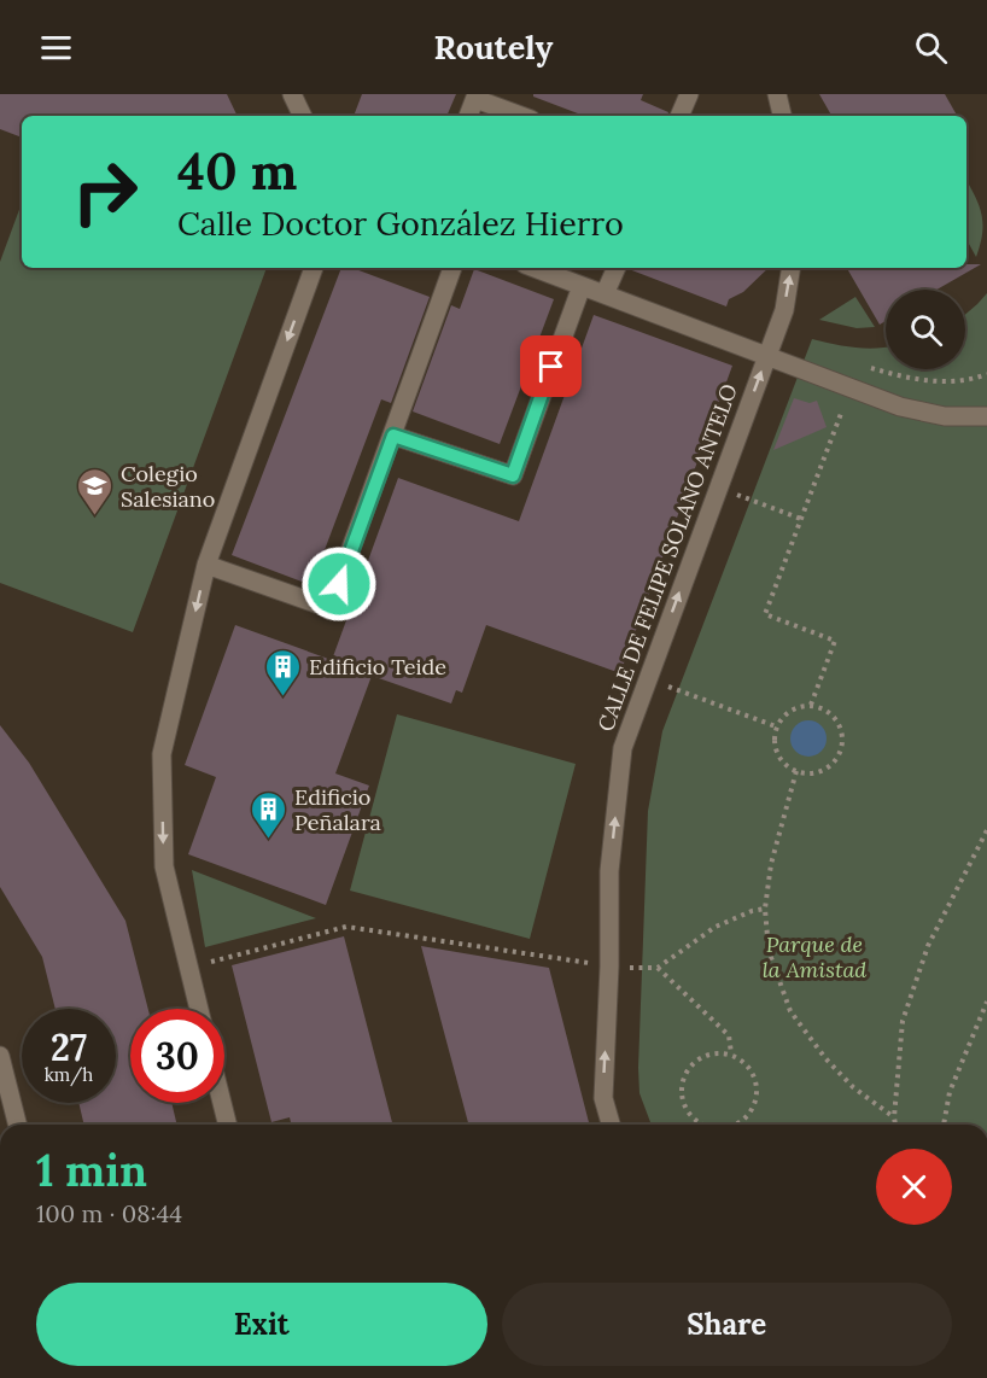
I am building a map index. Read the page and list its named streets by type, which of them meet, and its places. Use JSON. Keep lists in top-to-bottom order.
{
  "streets": {
    "street": ["CALLE DE FELIPE SOLANO ANTELO"]
  },
  "one_way": ["CALLE DE FELIPE SOLANO ANTELO"],
  "parks": ["Parque de la Amistad"],
  "places": {
    "school or university": ["Colegio Salesiano"],
    "building": ["Edificio Teide", "Edificio Peñalara"]
  },
  "page": {
    "header": "Routely",
    "turn": ["40 m", "Calle Doctor González Hierro"],
    "speed": "27 km/h",
    "limit": "30",
    "heading": ["1 min", "100 m · 08:44"],
    "buttons": ["Exit", "Share"]
  }
}
